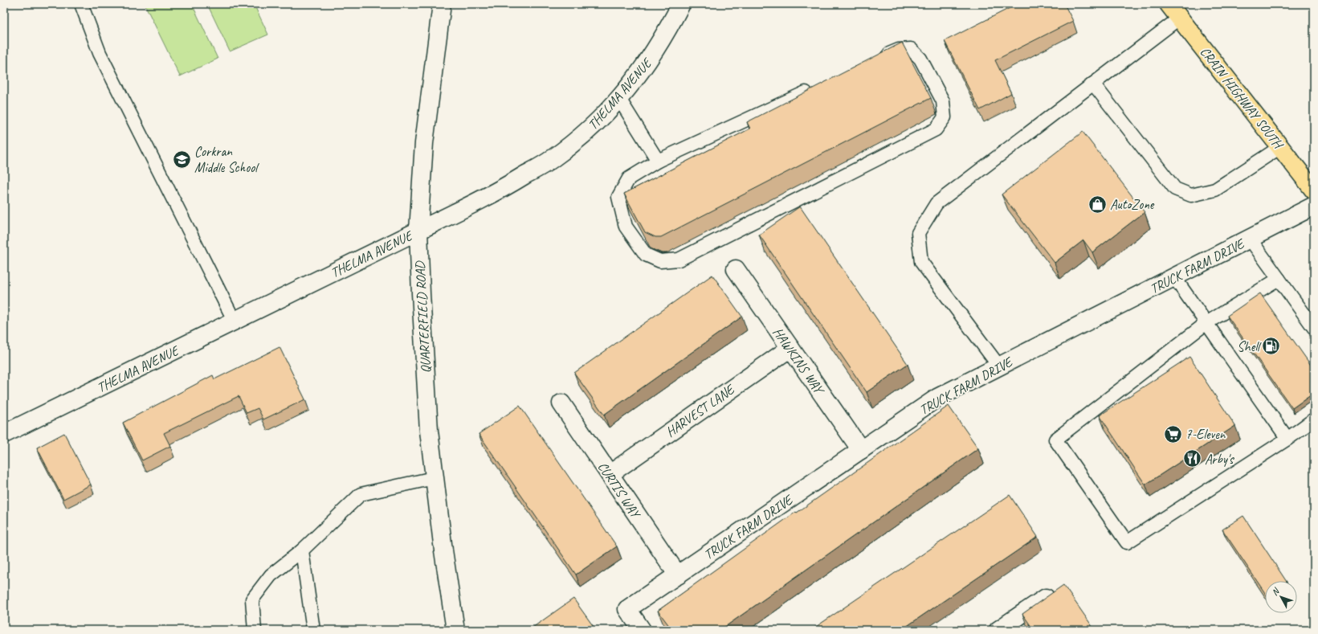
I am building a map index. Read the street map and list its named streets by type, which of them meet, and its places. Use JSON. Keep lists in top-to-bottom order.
{
  "streets": {
    "main road": ["CRAIN HIGHWAY SOUTH"],
    "street": [
      "THELMA AVENUE",
      "TRUCK FARM DRIVE",
      "QUARTERFIELD ROAD",
      "HAWKINS WAY",
      "HARVEST LANE",
      "CURTIS WAY"
    ]
  },
  "crossings": [
    ["THELMA AVENUE", "QUARTERFIELD ROAD"],
    ["TRUCK FARM DRIVE", "HAWKINS WAY"],
    ["TRUCK FARM DRIVE", "CURTIS WAY"],
    ["HAWKINS WAY", "HARVEST LANE"],
    ["HARVEST LANE", "CURTIS WAY"]
  ],
  "places": {
    "school or university": ["Corkran Middle School"],
    "shop": ["AutoZone"],
    "fuel station": ["Shell"],
    "supermarket": ["7-Eleven"],
    "restaurant": ["Arby's"]
  },
  "north": "top left"
}
